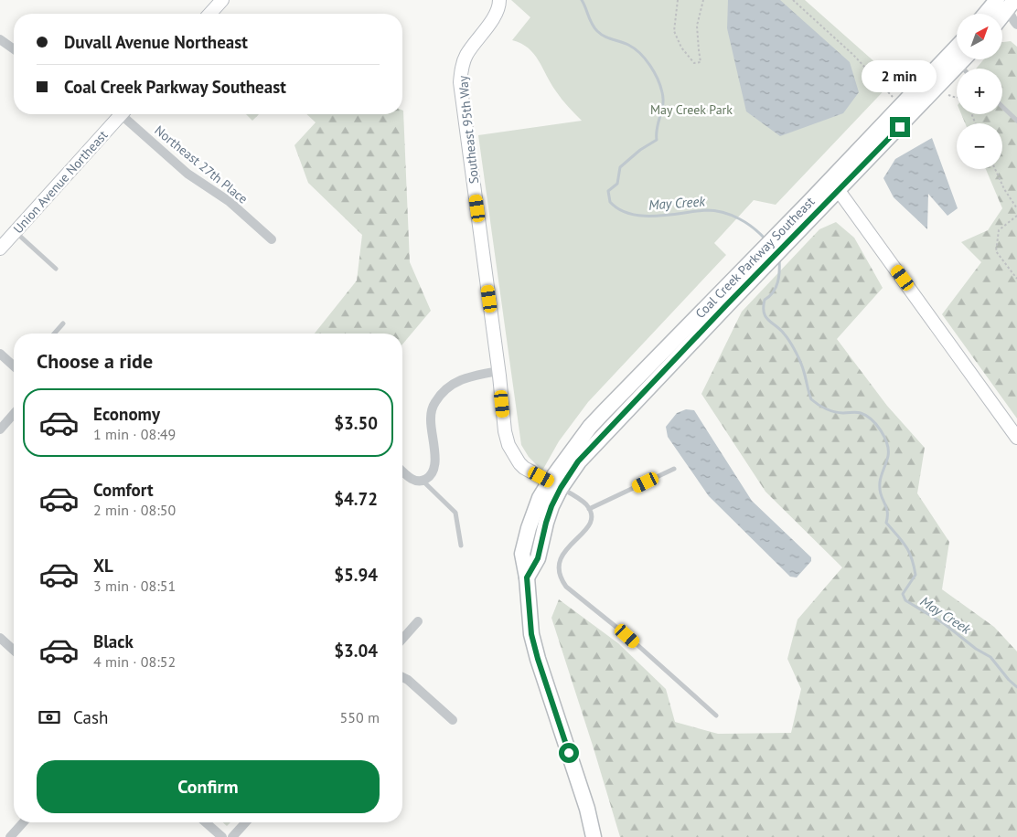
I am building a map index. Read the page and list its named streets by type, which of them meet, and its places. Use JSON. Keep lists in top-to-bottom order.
{
  "streets": {
    "main road": ["Coal Creek Parkway Southeast"],
    "street": ["Southeast 95th Way", "Northeast 27th Place", "Union Avenue Northeast"]
  },
  "crossings": [
    ["Southeast 95th Way", "Coal Creek Parkway Southeast"]
  ],
  "water": ["May Creek"],
  "parks": ["May Creek Park"],
  "north": "top right",
  "page": {
    "map_buttons": ["+", "−"],
    "banner": ["Duvall Avenue Northeast", "Coal Creek Parkway Southeast"],
    "bubble": "2 min",
    "heading": "Choose a ride",
    "list": [
      {
        "name": "Economy",
        "note": "1 min · 08:49",
        "value": "$3.50"
      },
      {
        "name": "Comfort",
        "note": "2 min · 08:50",
        "value": "$4.72"
      },
      {
        "name": "XL",
        "note": "3 min · 08:51",
        "value": "$5.94"
      },
      {
        "name": "Black",
        "note": "4 min · 08:52",
        "value": "$3.04"
      }
    ],
    "pay": ["Cash", "550 m"],
    "buttons": "Confirm"
  }
}
